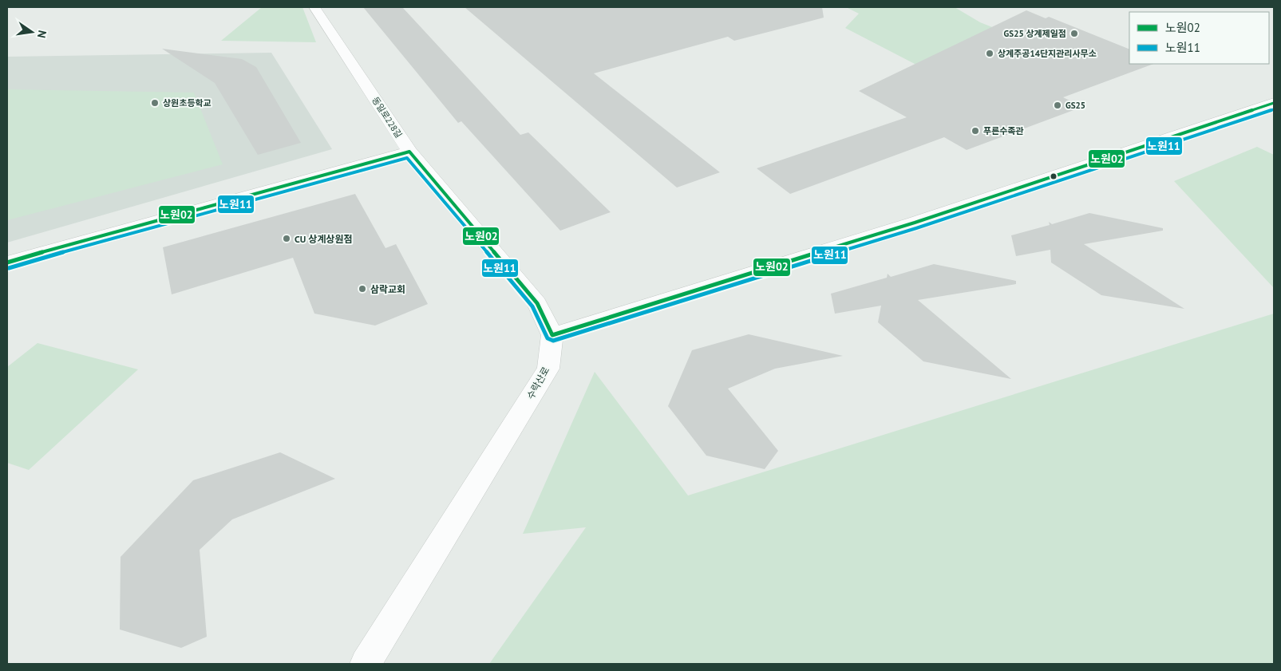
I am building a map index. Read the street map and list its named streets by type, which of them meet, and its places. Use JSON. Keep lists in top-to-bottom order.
{
  "streets": {
    "street": ["동일로228길", "수락산로"]
  },
  "crossings": [
    ["동일로228길", "수락산로"]
  ],
  "places": [
    "GS25 상계제일점",
    "상계주공14단지관리사무소",
    "상원초등학교",
    "GS25",
    "푸른수족관",
    "CU 상계상원점",
    "삼락교회"
  ],
  "lines": ["transit line 노원02", "transit line 노원11"],
  "legend": ["노원02", "노원11"],
  "north": "right"
}
